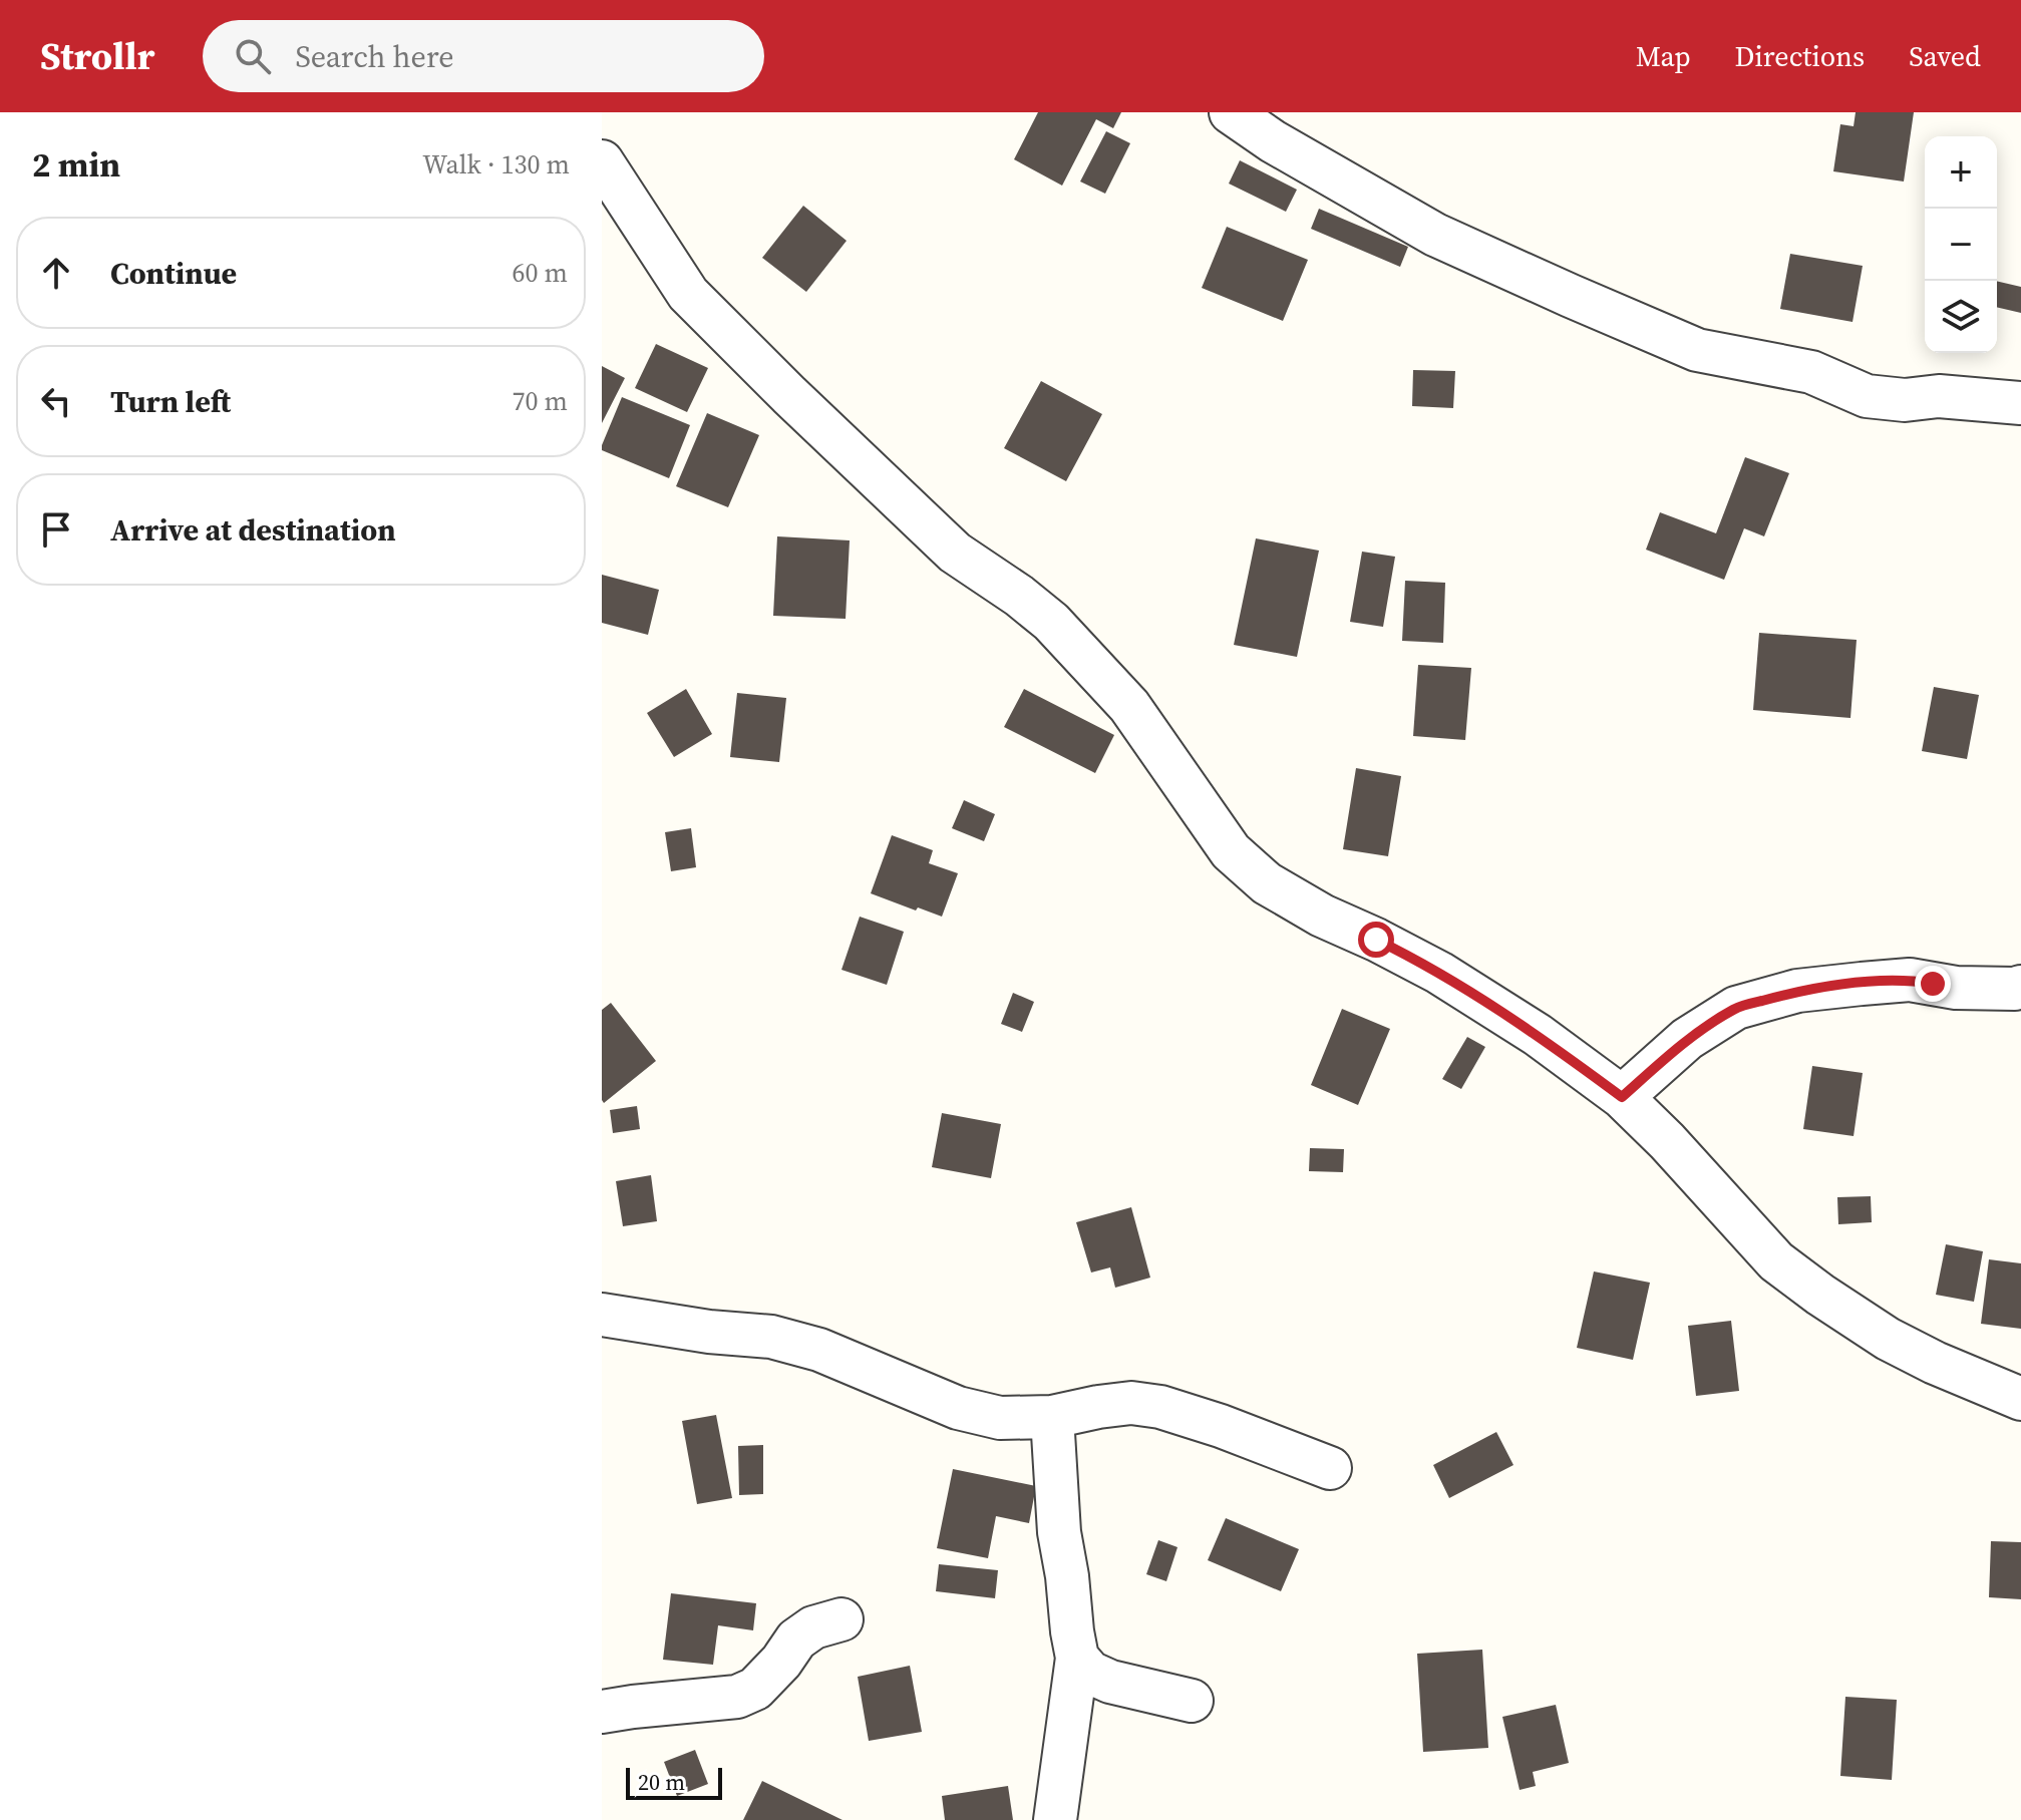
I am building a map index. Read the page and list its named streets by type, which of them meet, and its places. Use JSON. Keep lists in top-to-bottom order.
{
  "scale_bar": "20 m",
  "page": {
    "header": "Strollr",
    "search": "Search here",
    "nav": ["Map", "Directions", "Saved"],
    "heading": ["2 min", "Walk · 130 m"],
    "map_buttons": ["+", "−"],
    "list": [
      ["Continue", "60 m"],
      ["Turn left", "70 m"],
      "Arrive at destination"
    ],
    "scale": "20 m"
  }
}
